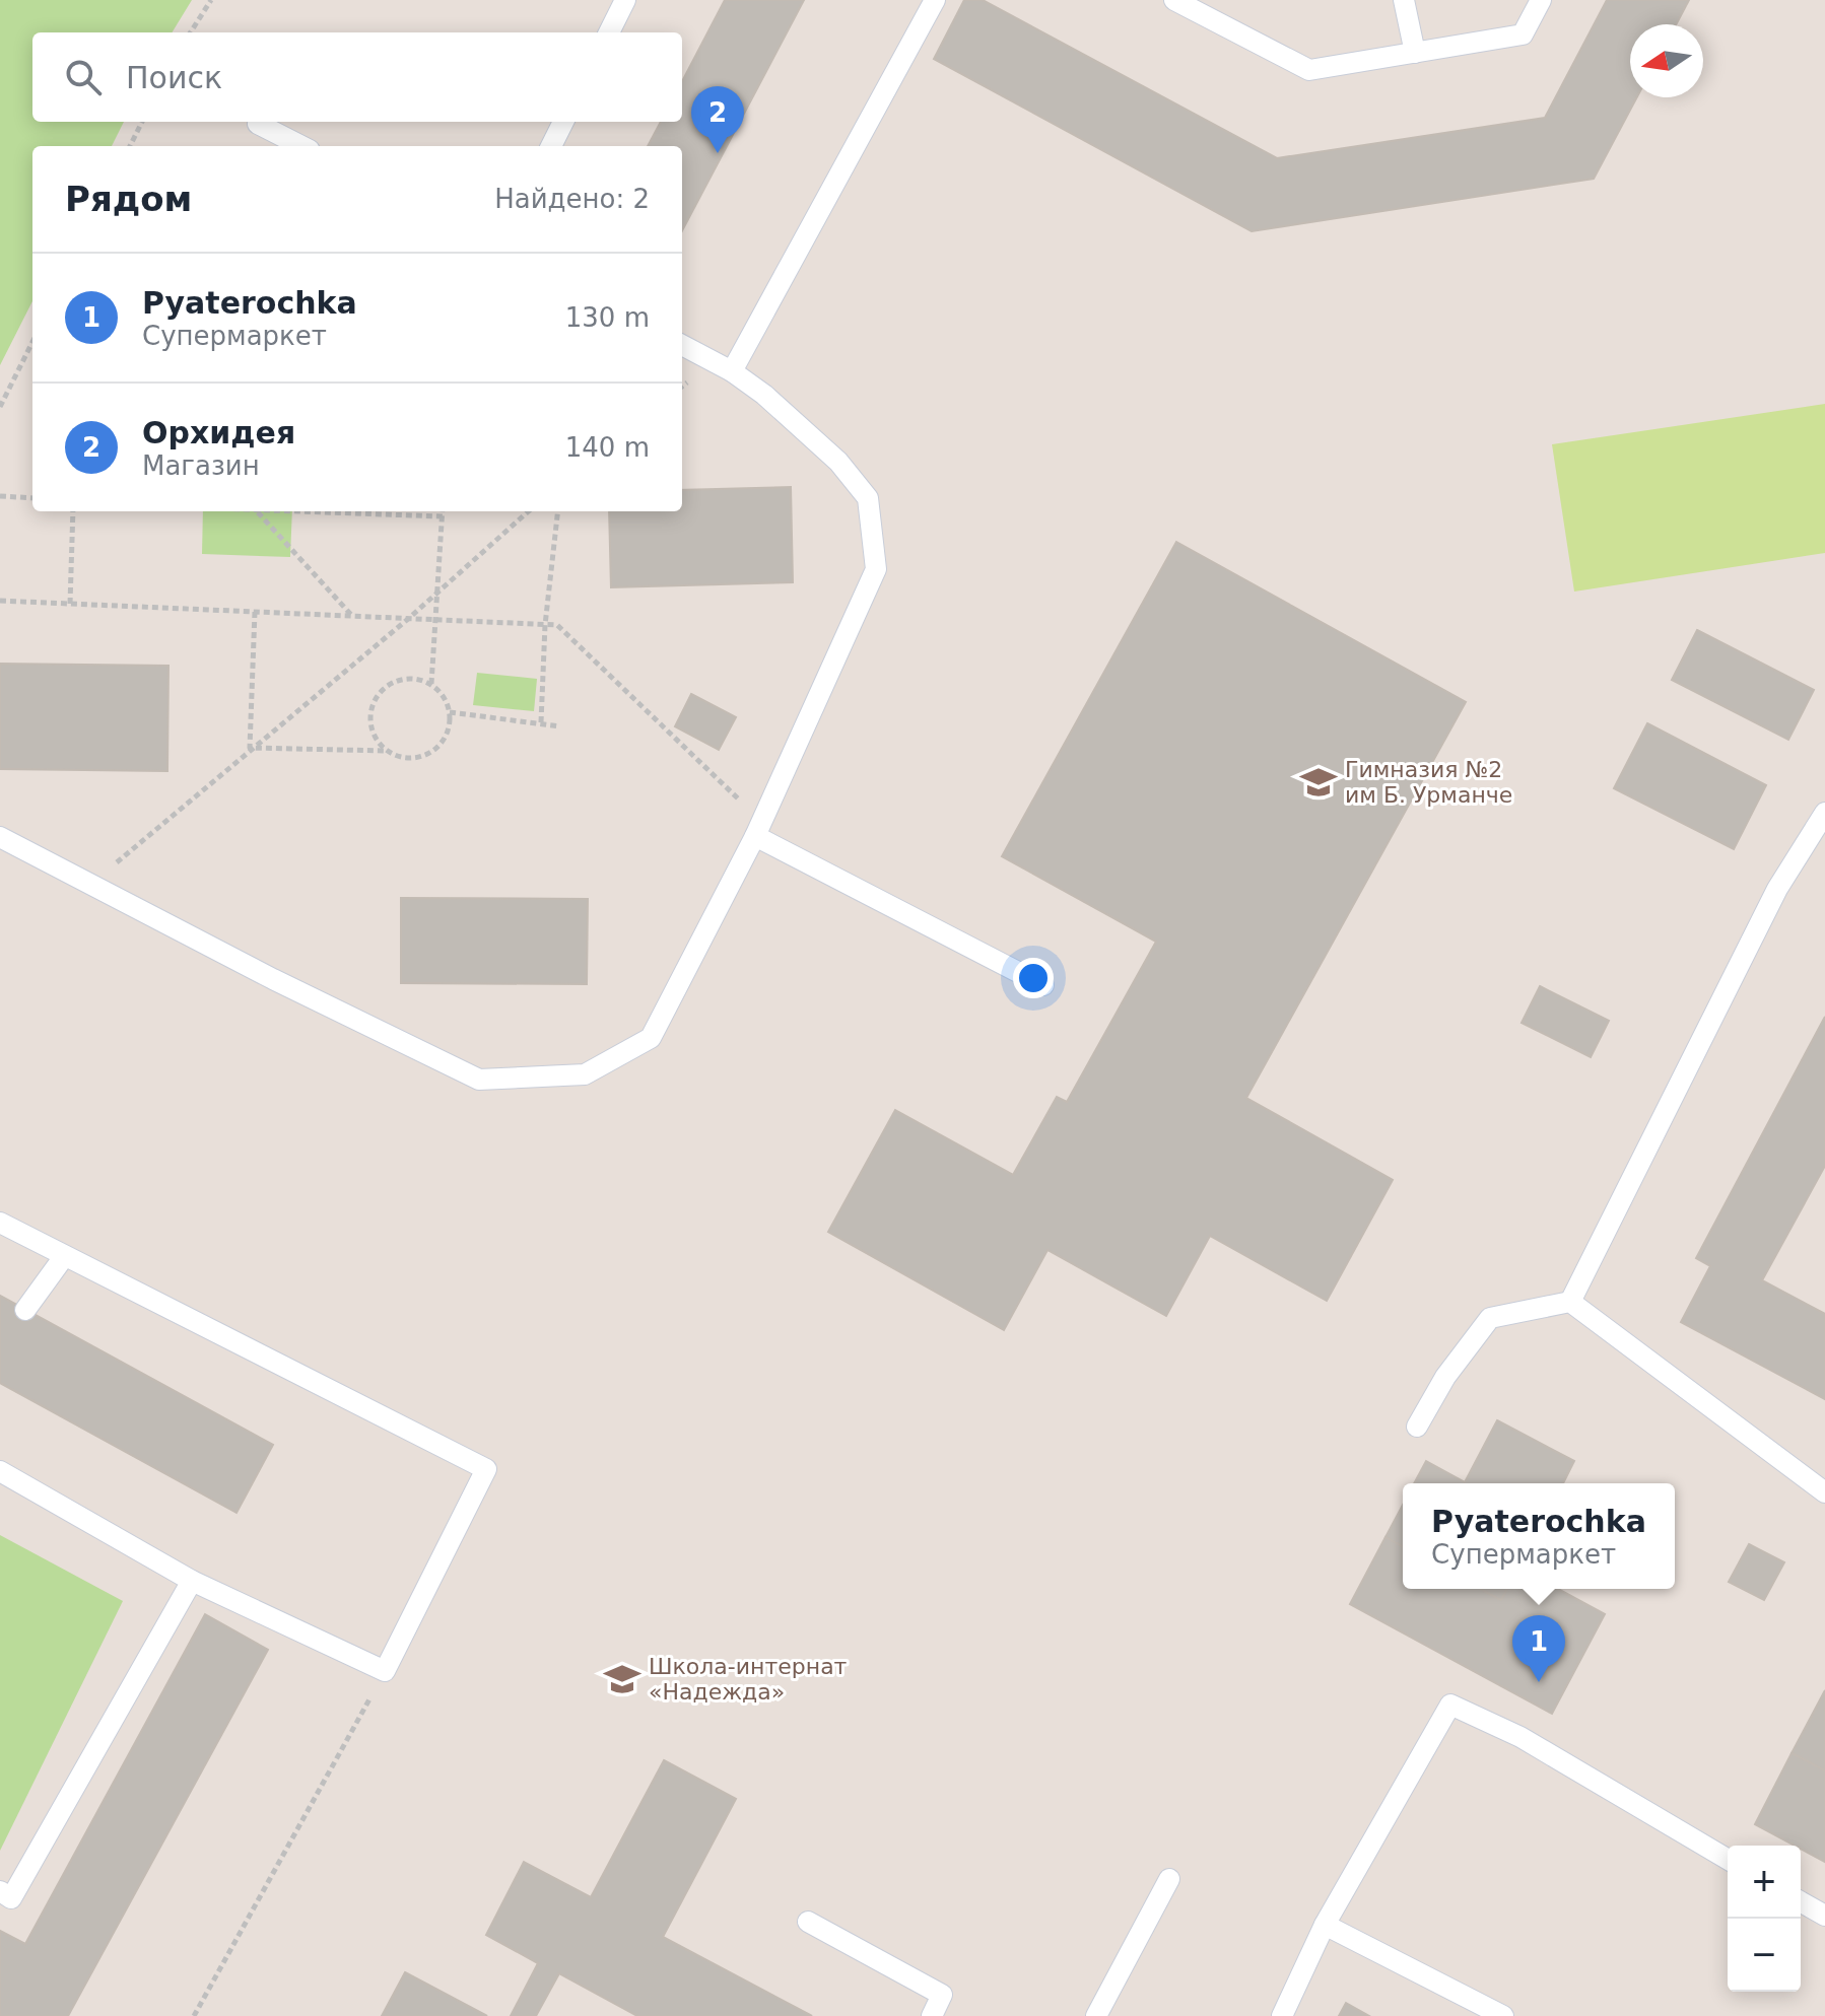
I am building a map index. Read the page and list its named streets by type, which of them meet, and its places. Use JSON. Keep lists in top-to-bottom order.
{
  "places": {
    "school or university": ["Гимназия №2 им Б. Урманче", "Школа-интернат «Надежда»"]
  },
  "north": "left",
  "page": {
    "search": "Поиск",
    "pins": ["2", "1"],
    "heading": ["Рядом", "Найдено: 2"],
    "list": [
      {
        "mark": "1",
        "name": "Pyaterochka",
        "note": "Супермаркет",
        "value": "130 m"
      },
      {
        "mark": "2",
        "name": "Орхидея",
        "note": "Магазин",
        "value": "140 m"
      }
    ],
    "popup": ["Pyaterochka", "Супермаркет"],
    "map_buttons": ["+", "−"]
  }
}
